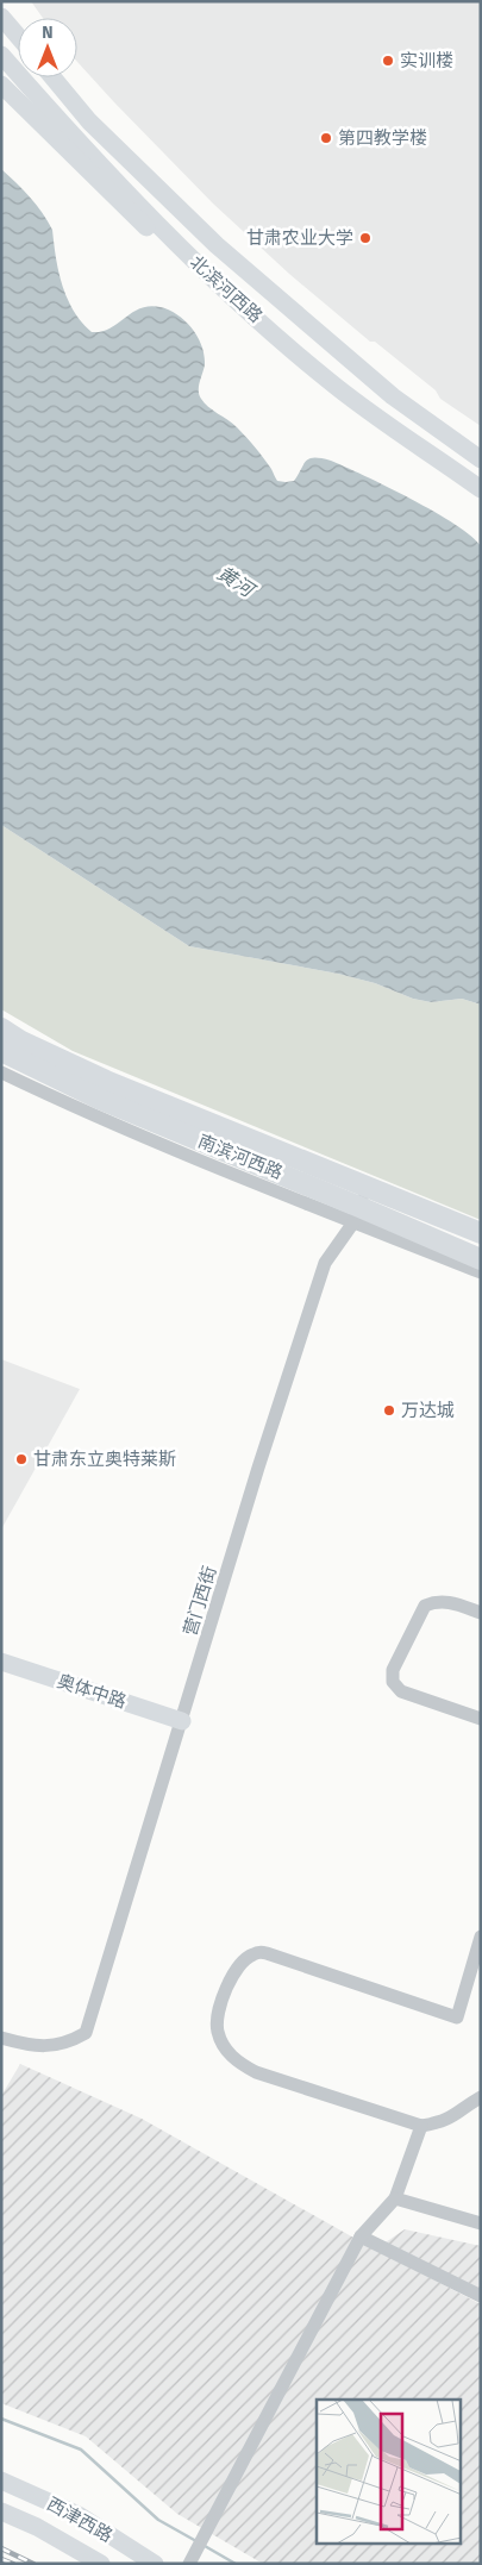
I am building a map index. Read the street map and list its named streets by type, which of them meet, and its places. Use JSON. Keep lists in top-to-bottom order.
{
  "streets": {
    "highway": ["南滨河西路"],
    "main road": ["北滨河西路", "奥体中路", "西津西路"],
    "street": ["营门西街"]
  },
  "crossings": [
    ["南滨河西路", "营门西街"],
    ["营门西街", "奥体中路"]
  ],
  "water": ["黄河"],
  "places": [
    "实训楼",
    "第四教学楼",
    "甘肃农业大学",
    "万达城",
    "甘肃东立奥特莱斯"
  ],
  "north": "top"
}
